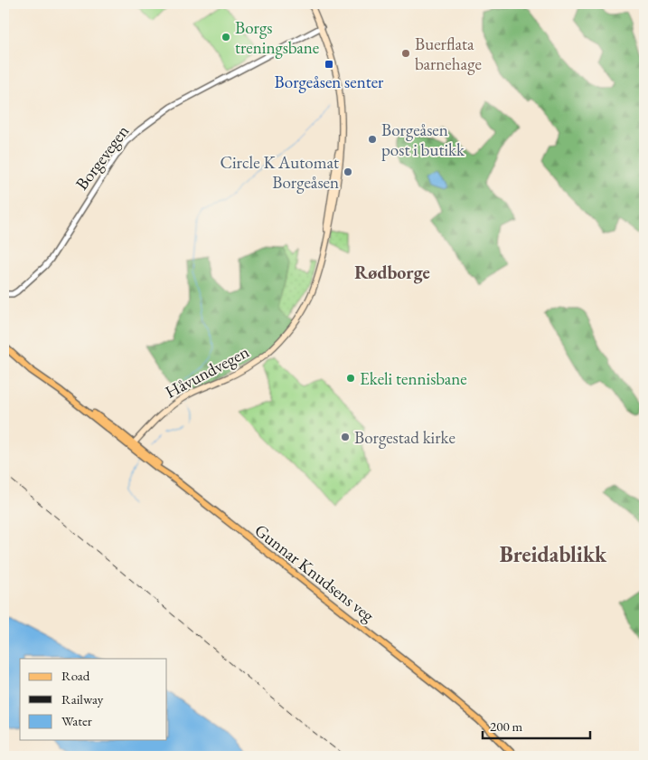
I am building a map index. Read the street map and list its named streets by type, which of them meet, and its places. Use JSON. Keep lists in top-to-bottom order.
{
  "streets": {
    "main road": ["Håvundvegen", "Gunnar Knudsens veg"],
    "street": ["Borgevegen"]
  },
  "crossings": [
    ["Borgevegen", "Håvundvegen"],
    ["Håvundvegen", "Gunnar Knudsens veg"]
  ],
  "districts": ["Rødborge", "Breidablikk"],
  "places": {
    "other": [
      "Borgs treningsbane",
      "Buerflata barnehage",
      "Borgeåsen post i butikk",
      "Circle K Automat Borgeåsen",
      "Ekeli tennisbane",
      "Borgestad kirke"
    ],
    "transit": ["Borgeåsen senter"]
  },
  "legend": ["Road", "Railway", "Water"],
  "scale_bar": "200 m"
}
